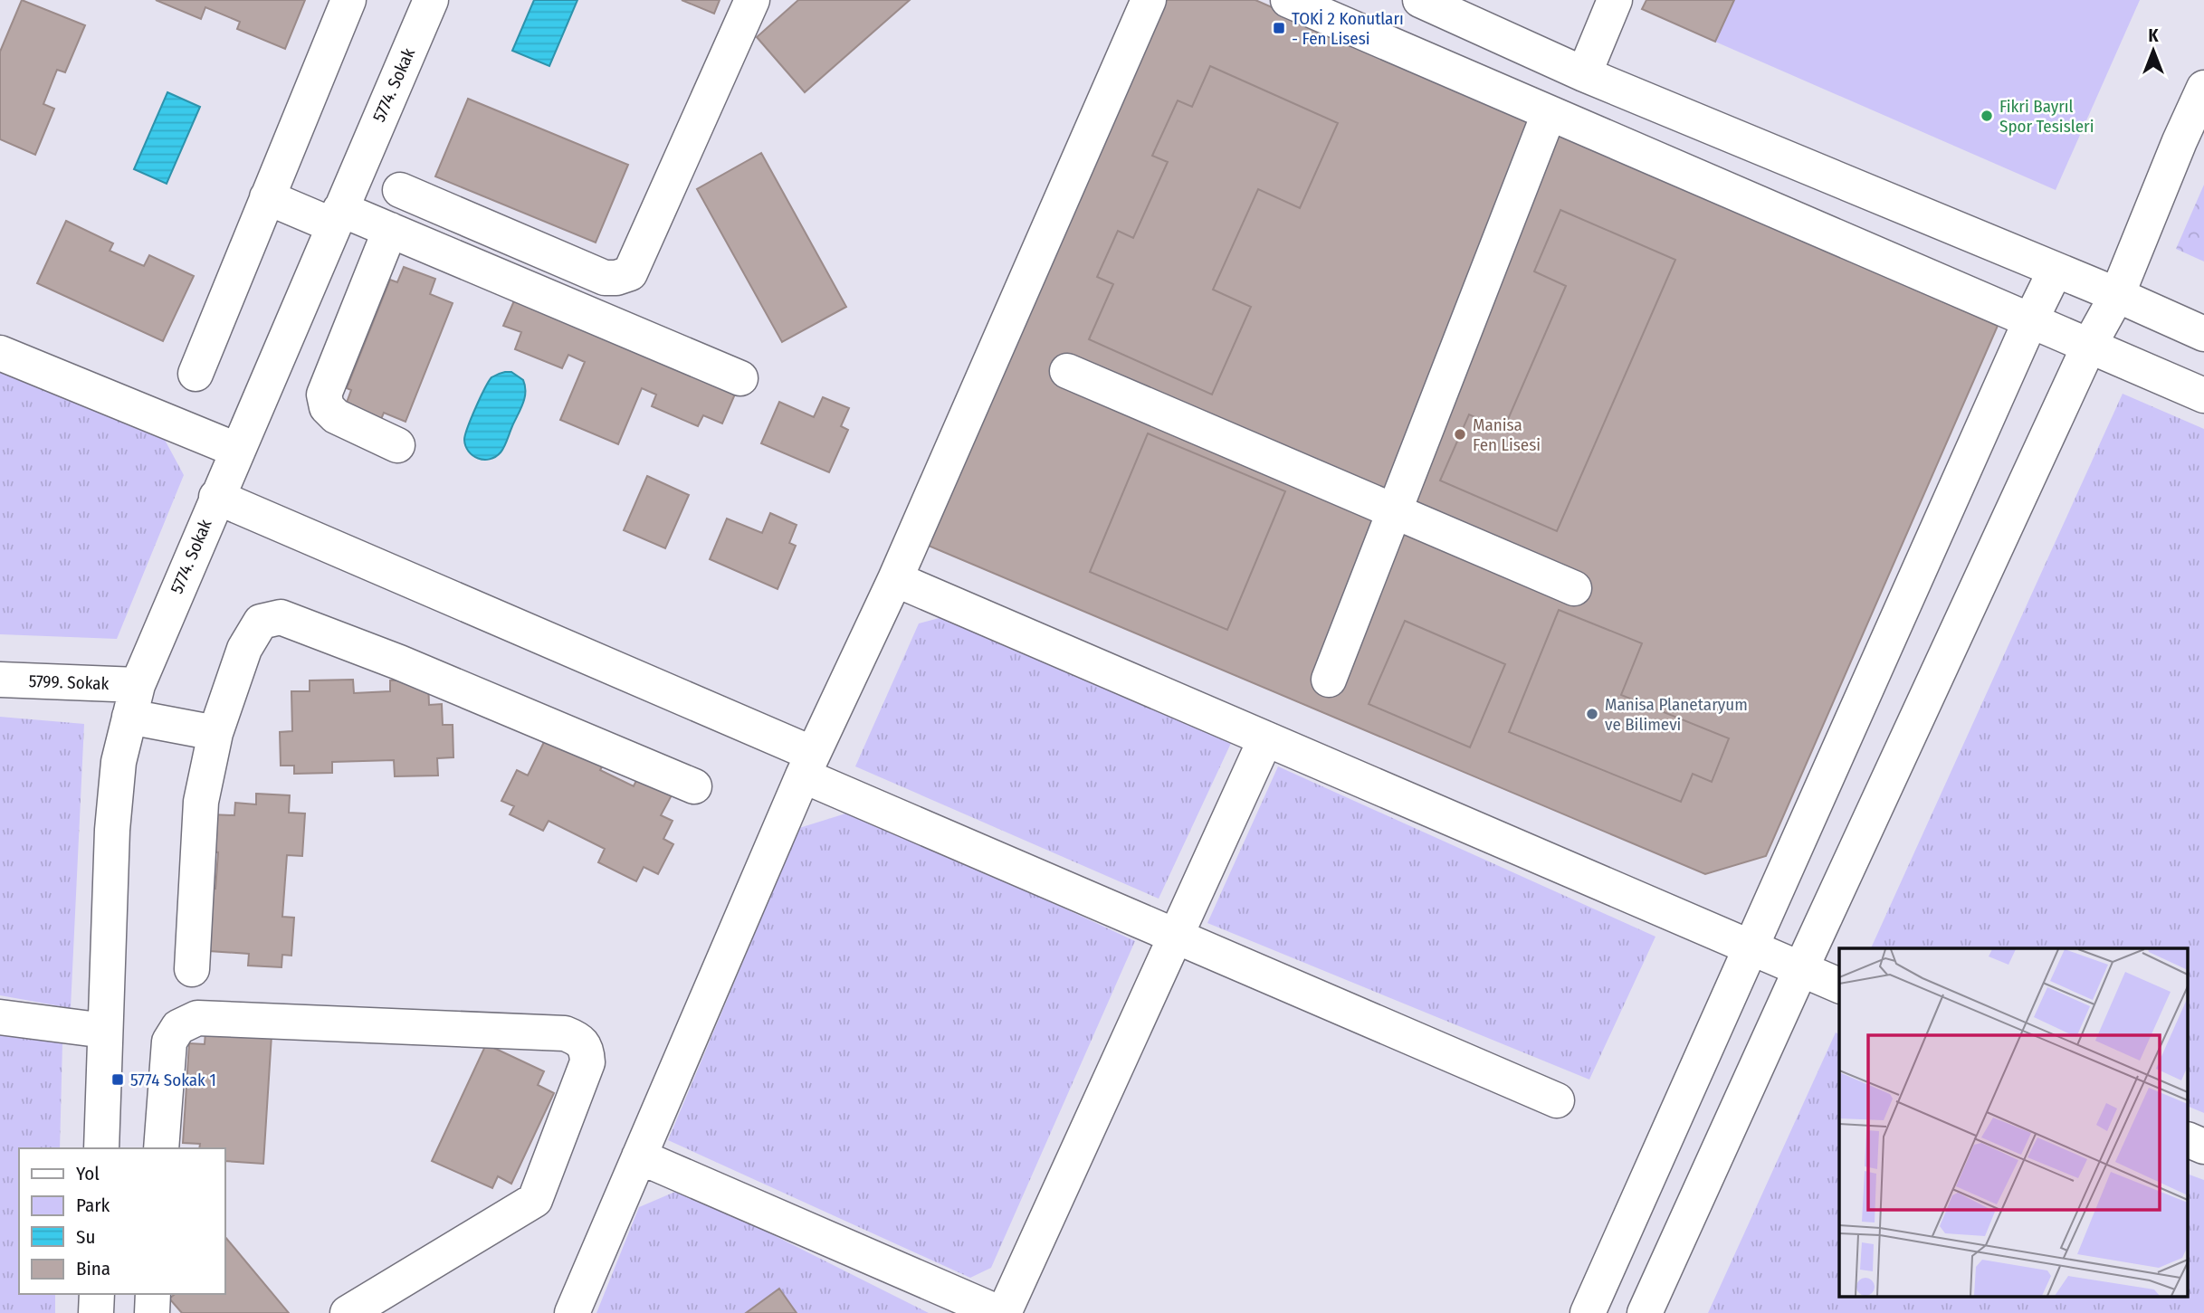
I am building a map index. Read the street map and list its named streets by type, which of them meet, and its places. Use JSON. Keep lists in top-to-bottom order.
{
  "streets": {
    "street": ["5774. Sokak", "5799. Sokak"]
  },
  "crossings": [
    ["5774. Sokak", "5799. Sokak"]
  ],
  "places": {
    "transit": ["TOKİ 2 Konutları - Fen Lisesi", "5774 Sokak 1"],
    "other": ["Fikri Bayrıl Spor Tesisleri", "Manisa Fen Lisesi", "Manisa Planetaryum ve Bilimevi"]
  },
  "legend": [
    "Yol",
    "Park",
    "Su",
    "Bina"
  ],
  "north": "top"
}
